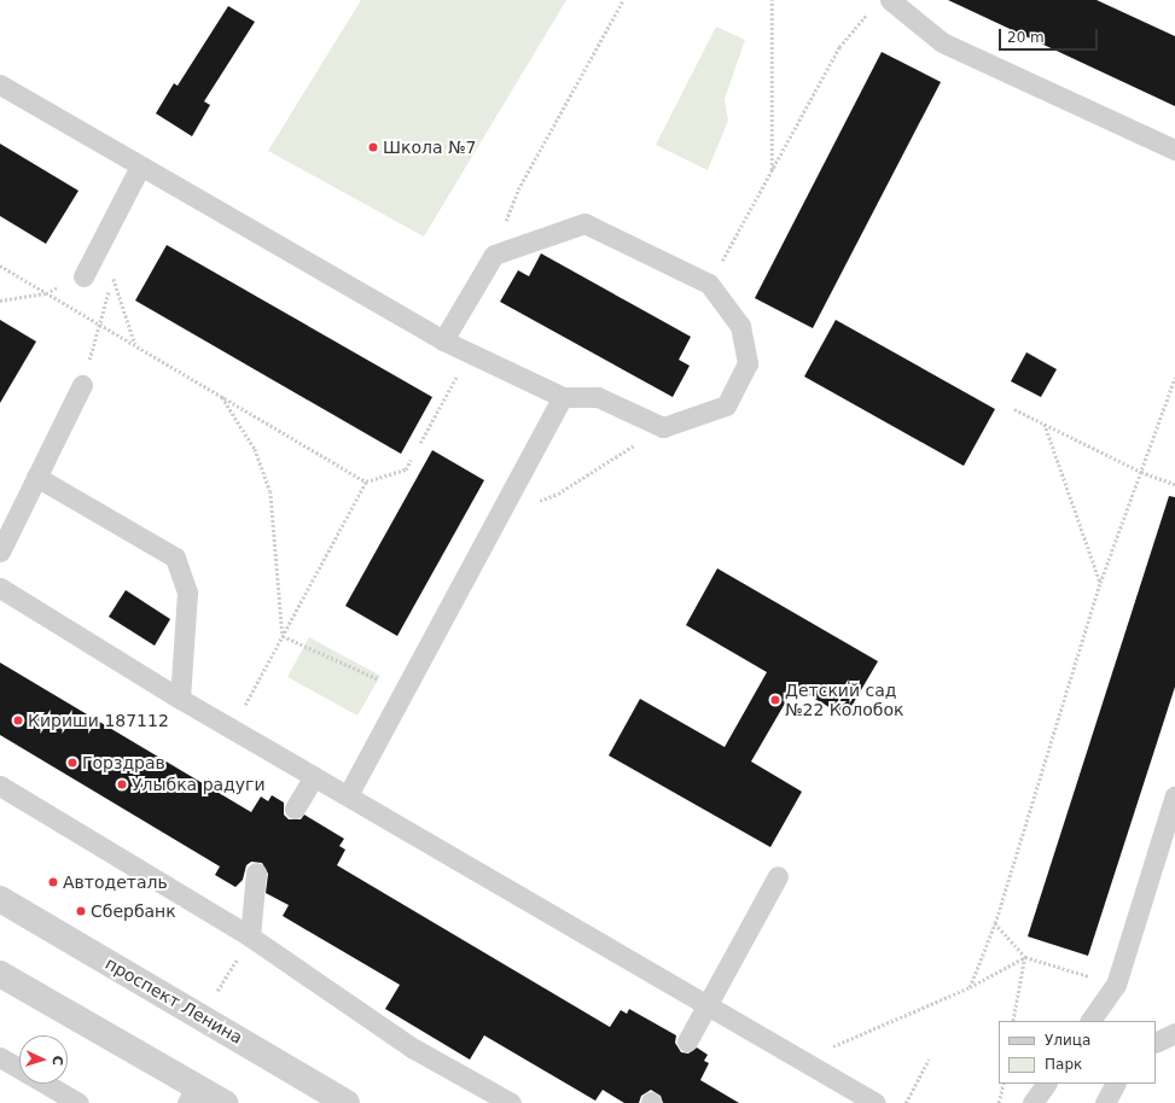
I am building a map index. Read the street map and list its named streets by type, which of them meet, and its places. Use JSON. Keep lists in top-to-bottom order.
{
  "streets": {
    "street": ["проспект Ленина"]
  },
  "places": [
    "Школа №7",
    "Детский сад №22 Колобок",
    "Кириши 187112",
    "Горздрав",
    "Улыбка радуги",
    "Автодеталь",
    "Сбербанк"
  ],
  "legend": ["Улица", "Парк"],
  "scale_bar": "20 m",
  "north": "right"
}
